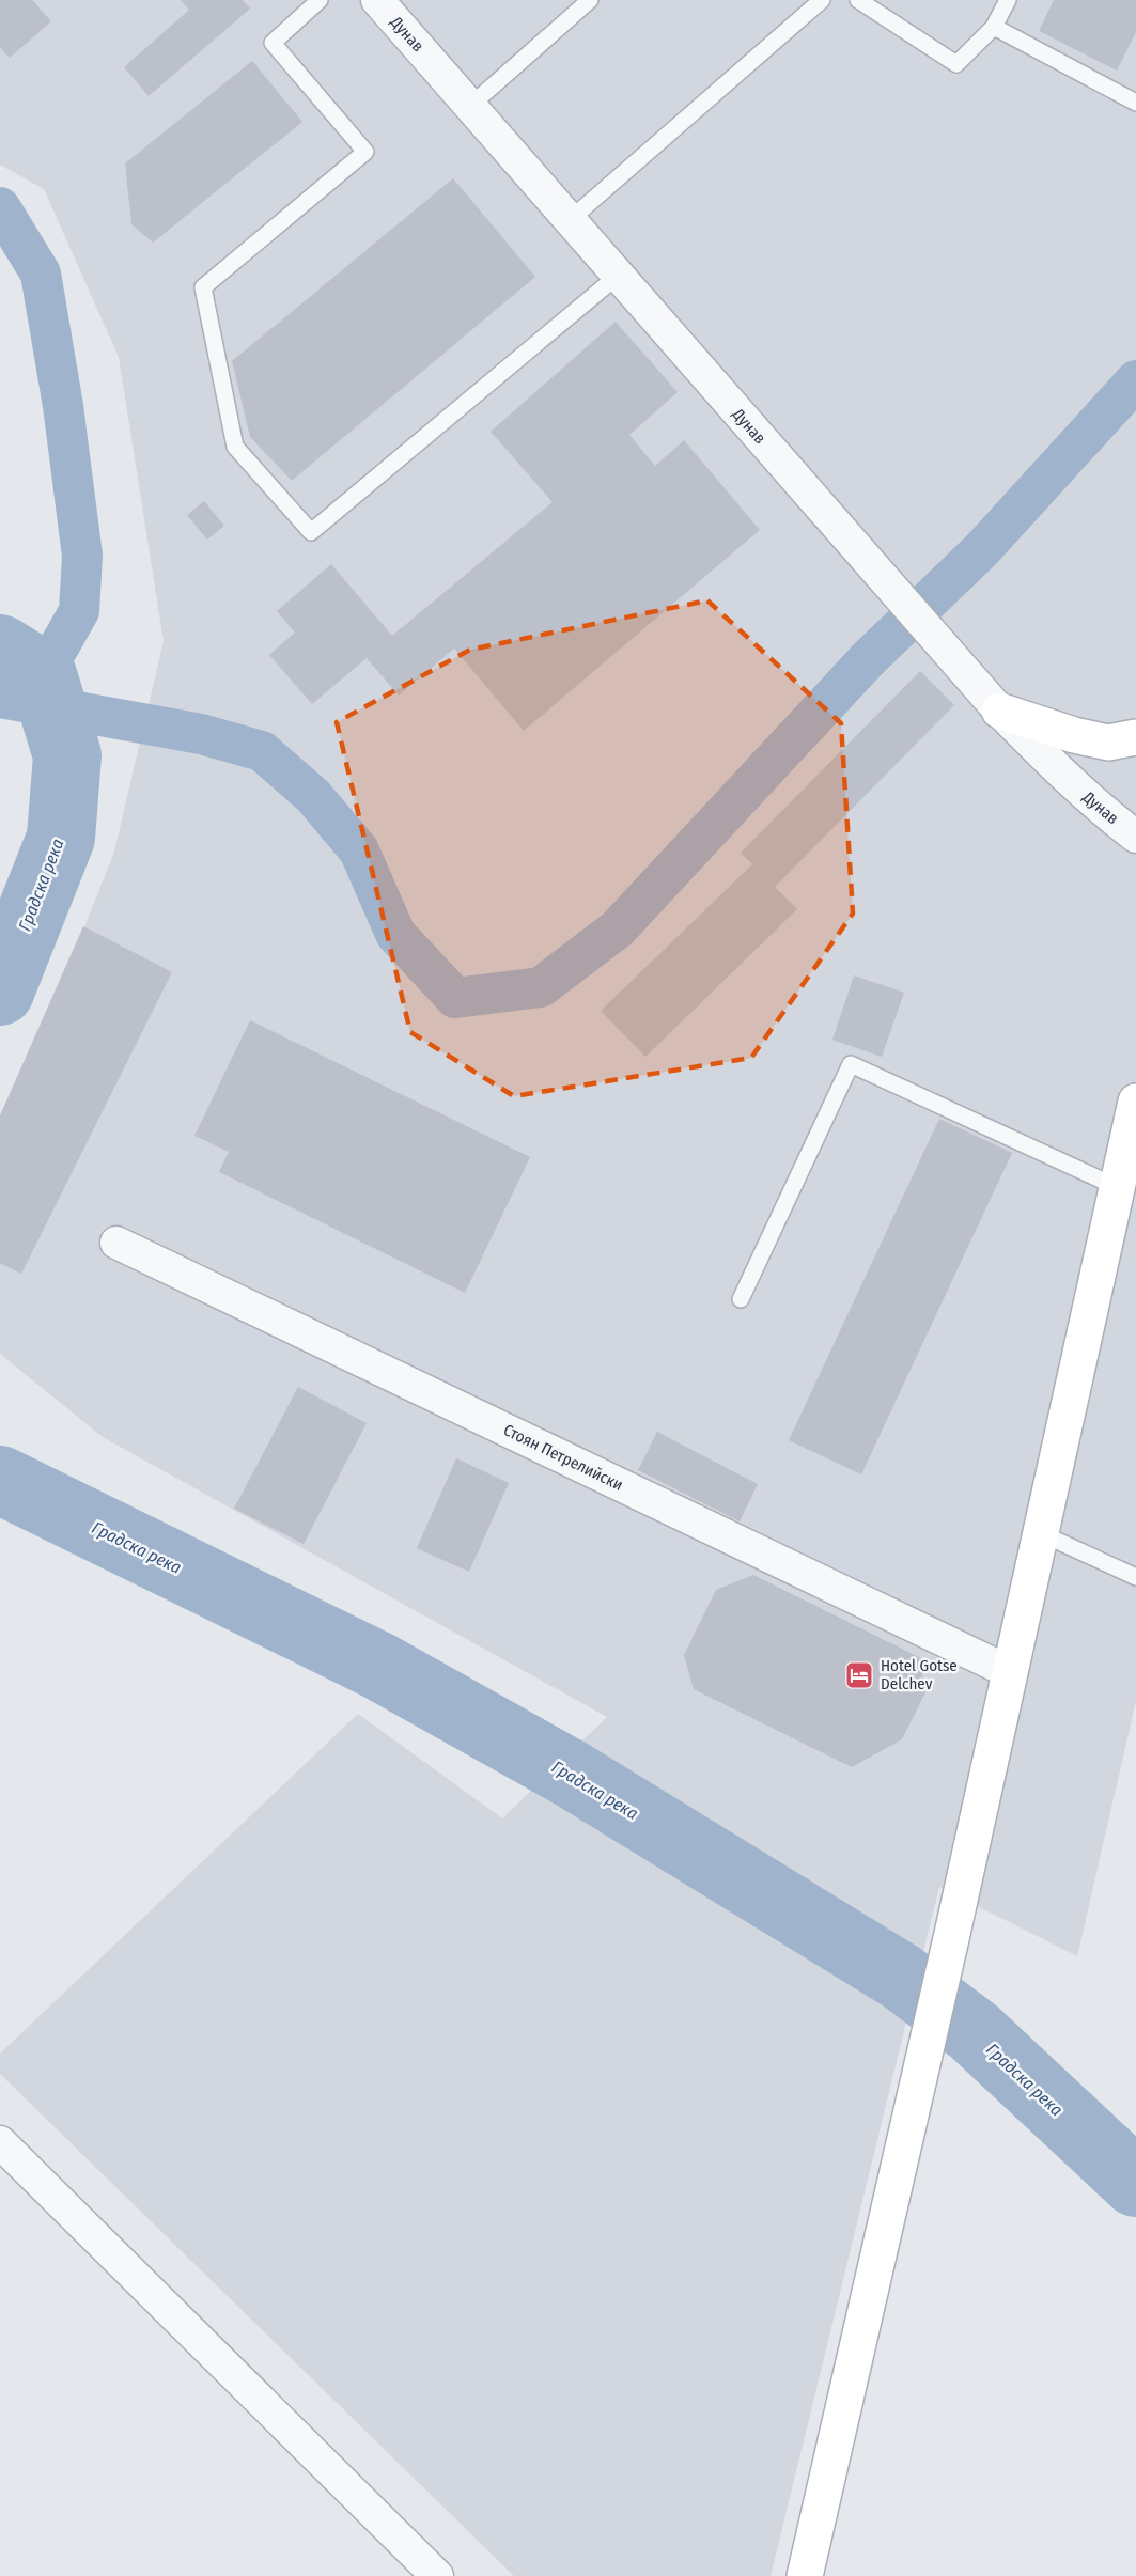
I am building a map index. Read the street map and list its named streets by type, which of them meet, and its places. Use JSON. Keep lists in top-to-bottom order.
{
  "streets": {
    "street": ["Дунав", "Стоян Петрелийски"]
  },
  "water": ["Градска река"],
  "places": {
    "hotel": ["Hotel Gotse Delchev"]
  }
}
